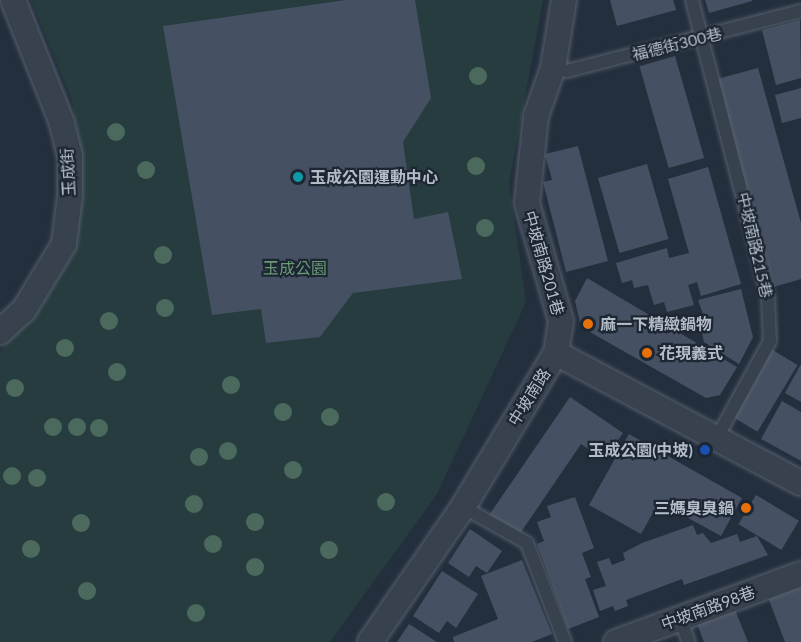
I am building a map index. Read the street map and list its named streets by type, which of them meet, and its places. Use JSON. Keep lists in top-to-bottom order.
{
  "streets": {
    "street": [
      "玉成街",
      "中坡南路201巷",
      "中坡南路",
      "中坡南路98巷"
    ],
    "lane": ["福德街300巷", "中坡南路215巷"]
  },
  "crossings": [
    ["福德街300巷", "中坡南路215巷"],
    ["福德街300巷", "中坡南路201巷"],
    ["中坡南路215巷", "中坡南路"],
    ["中坡南路201巷", "中坡南路"]
  ],
  "parks": ["玉成公園"],
  "places": [
    "玉成公園運動中心",
    "麻一下精緻鍋物",
    "花現義式",
    "玉成公園(中坡)",
    "三媽臭臭鍋"
  ]
}
